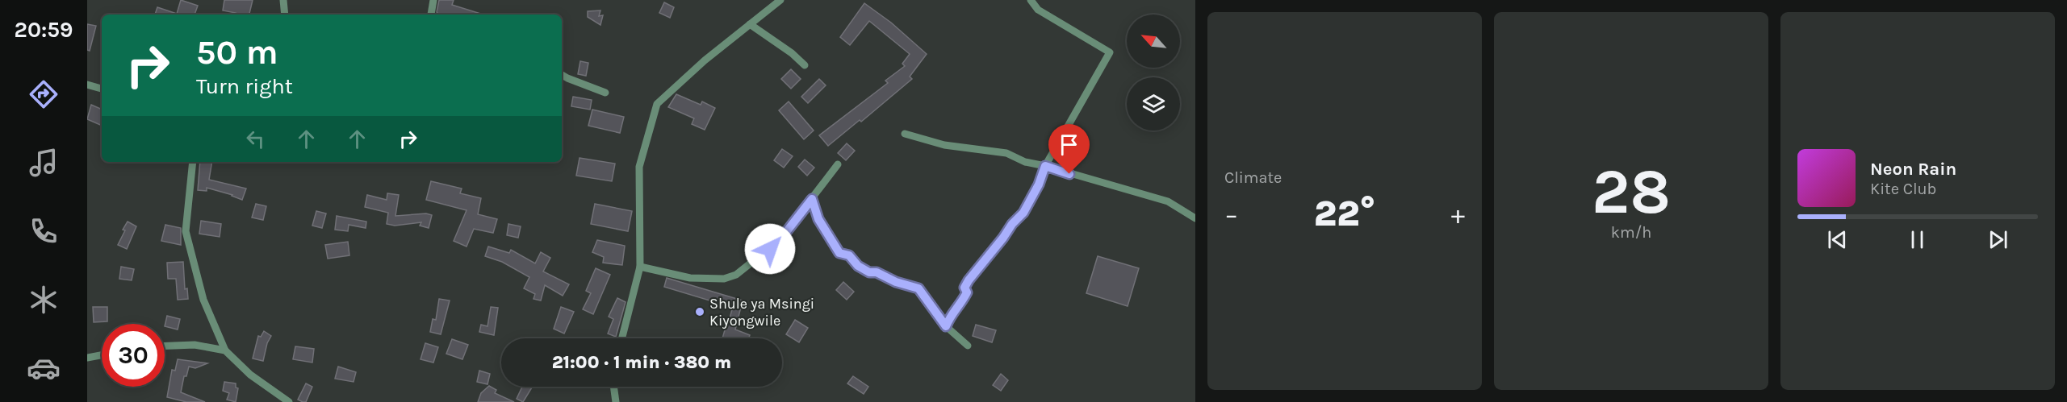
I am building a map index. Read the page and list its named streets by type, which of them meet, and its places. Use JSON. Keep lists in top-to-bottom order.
{
  "places": ["Shule ya Msingi Kiyongwile"],
  "north": "top left",
  "page": {
    "tabs": "20:59",
    "tile": [
      "Climate",
      ["28", "km/h"]
    ],
    "turn": ["50 m", "Turn right"],
    "song": ["Neon Rain", "Kite Club"],
    "heat": ["−", "22°", "+"],
    "limit": "30",
    "trip": "21:00 · 1 min · 380 m"
  }
}
